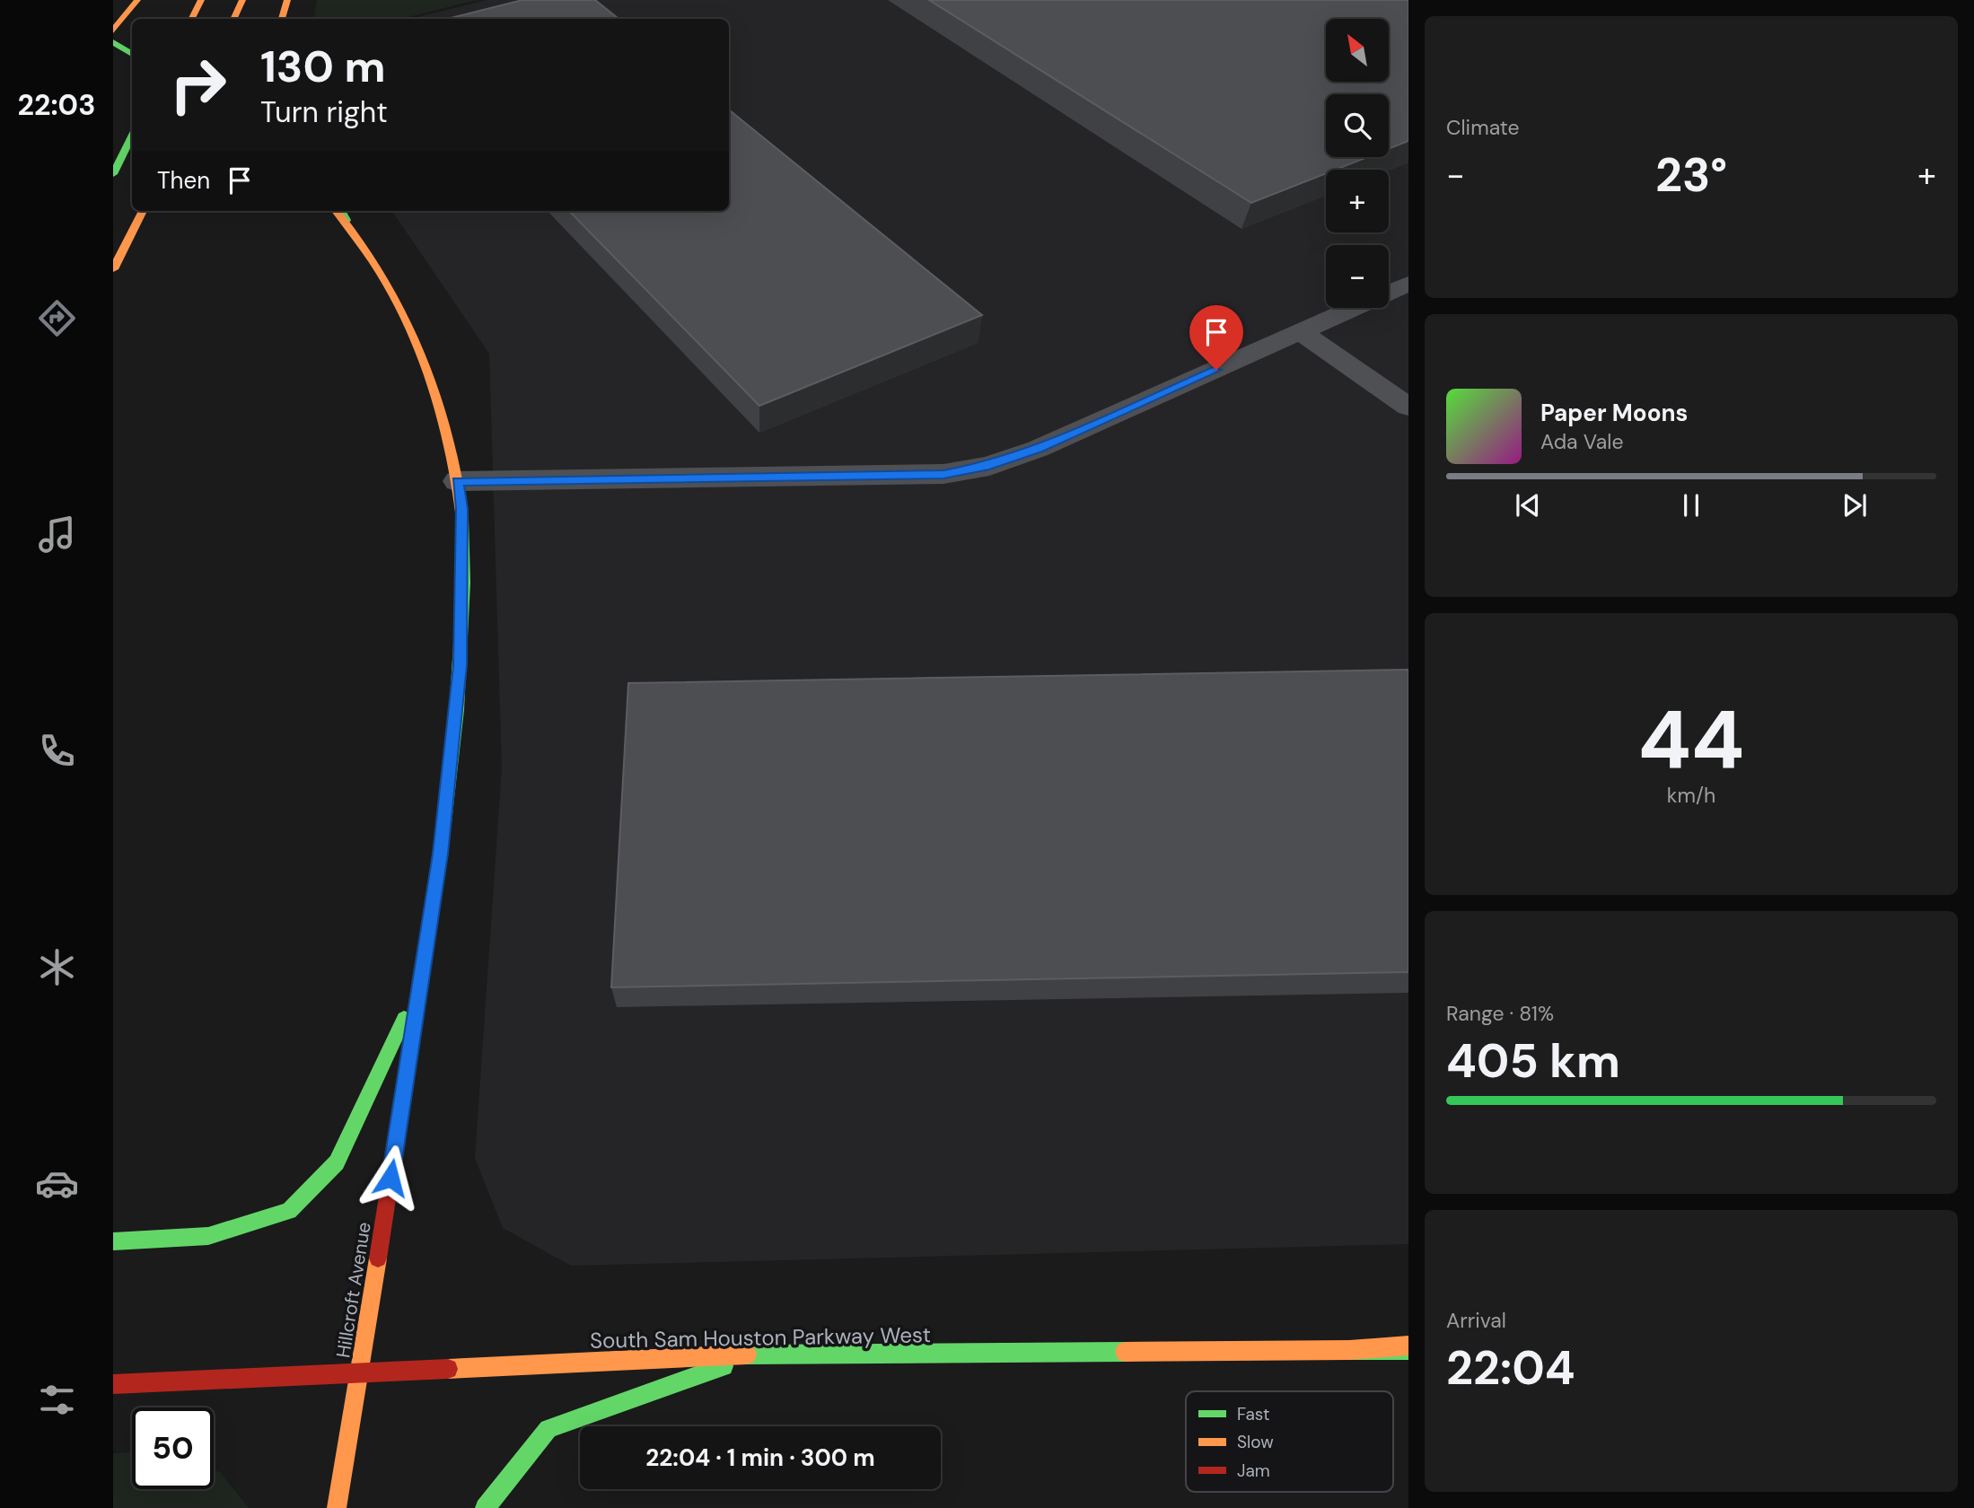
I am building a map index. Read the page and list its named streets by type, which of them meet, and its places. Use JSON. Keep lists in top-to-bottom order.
{
  "streets": {
    "main road": ["Hillcroft Avenue", "South Sam Houston Parkway West"]
  },
  "crossings": [
    ["Hillcroft Avenue", "South Sam Houston Parkway West"]
  ],
  "legend": ["Fast", "Slow", "Jam"],
  "north": "top left",
  "page": {
    "tabs": "22:03",
    "tile": [
      "Climate",
      ["44", "km/h"],
      ["Range · 81%", "405 km"],
      ["Arrival", "22:04"]
    ],
    "map_buttons": ["+", "−"],
    "turn": ["130 m", "Turn right"],
    "heat": ["−", "23°", "+"],
    "then": "Then",
    "song": ["Paper Moons", "Ada Vale"],
    "limit": "50",
    "trip": "22:04 · 1 min · 300 m"
  }
}
